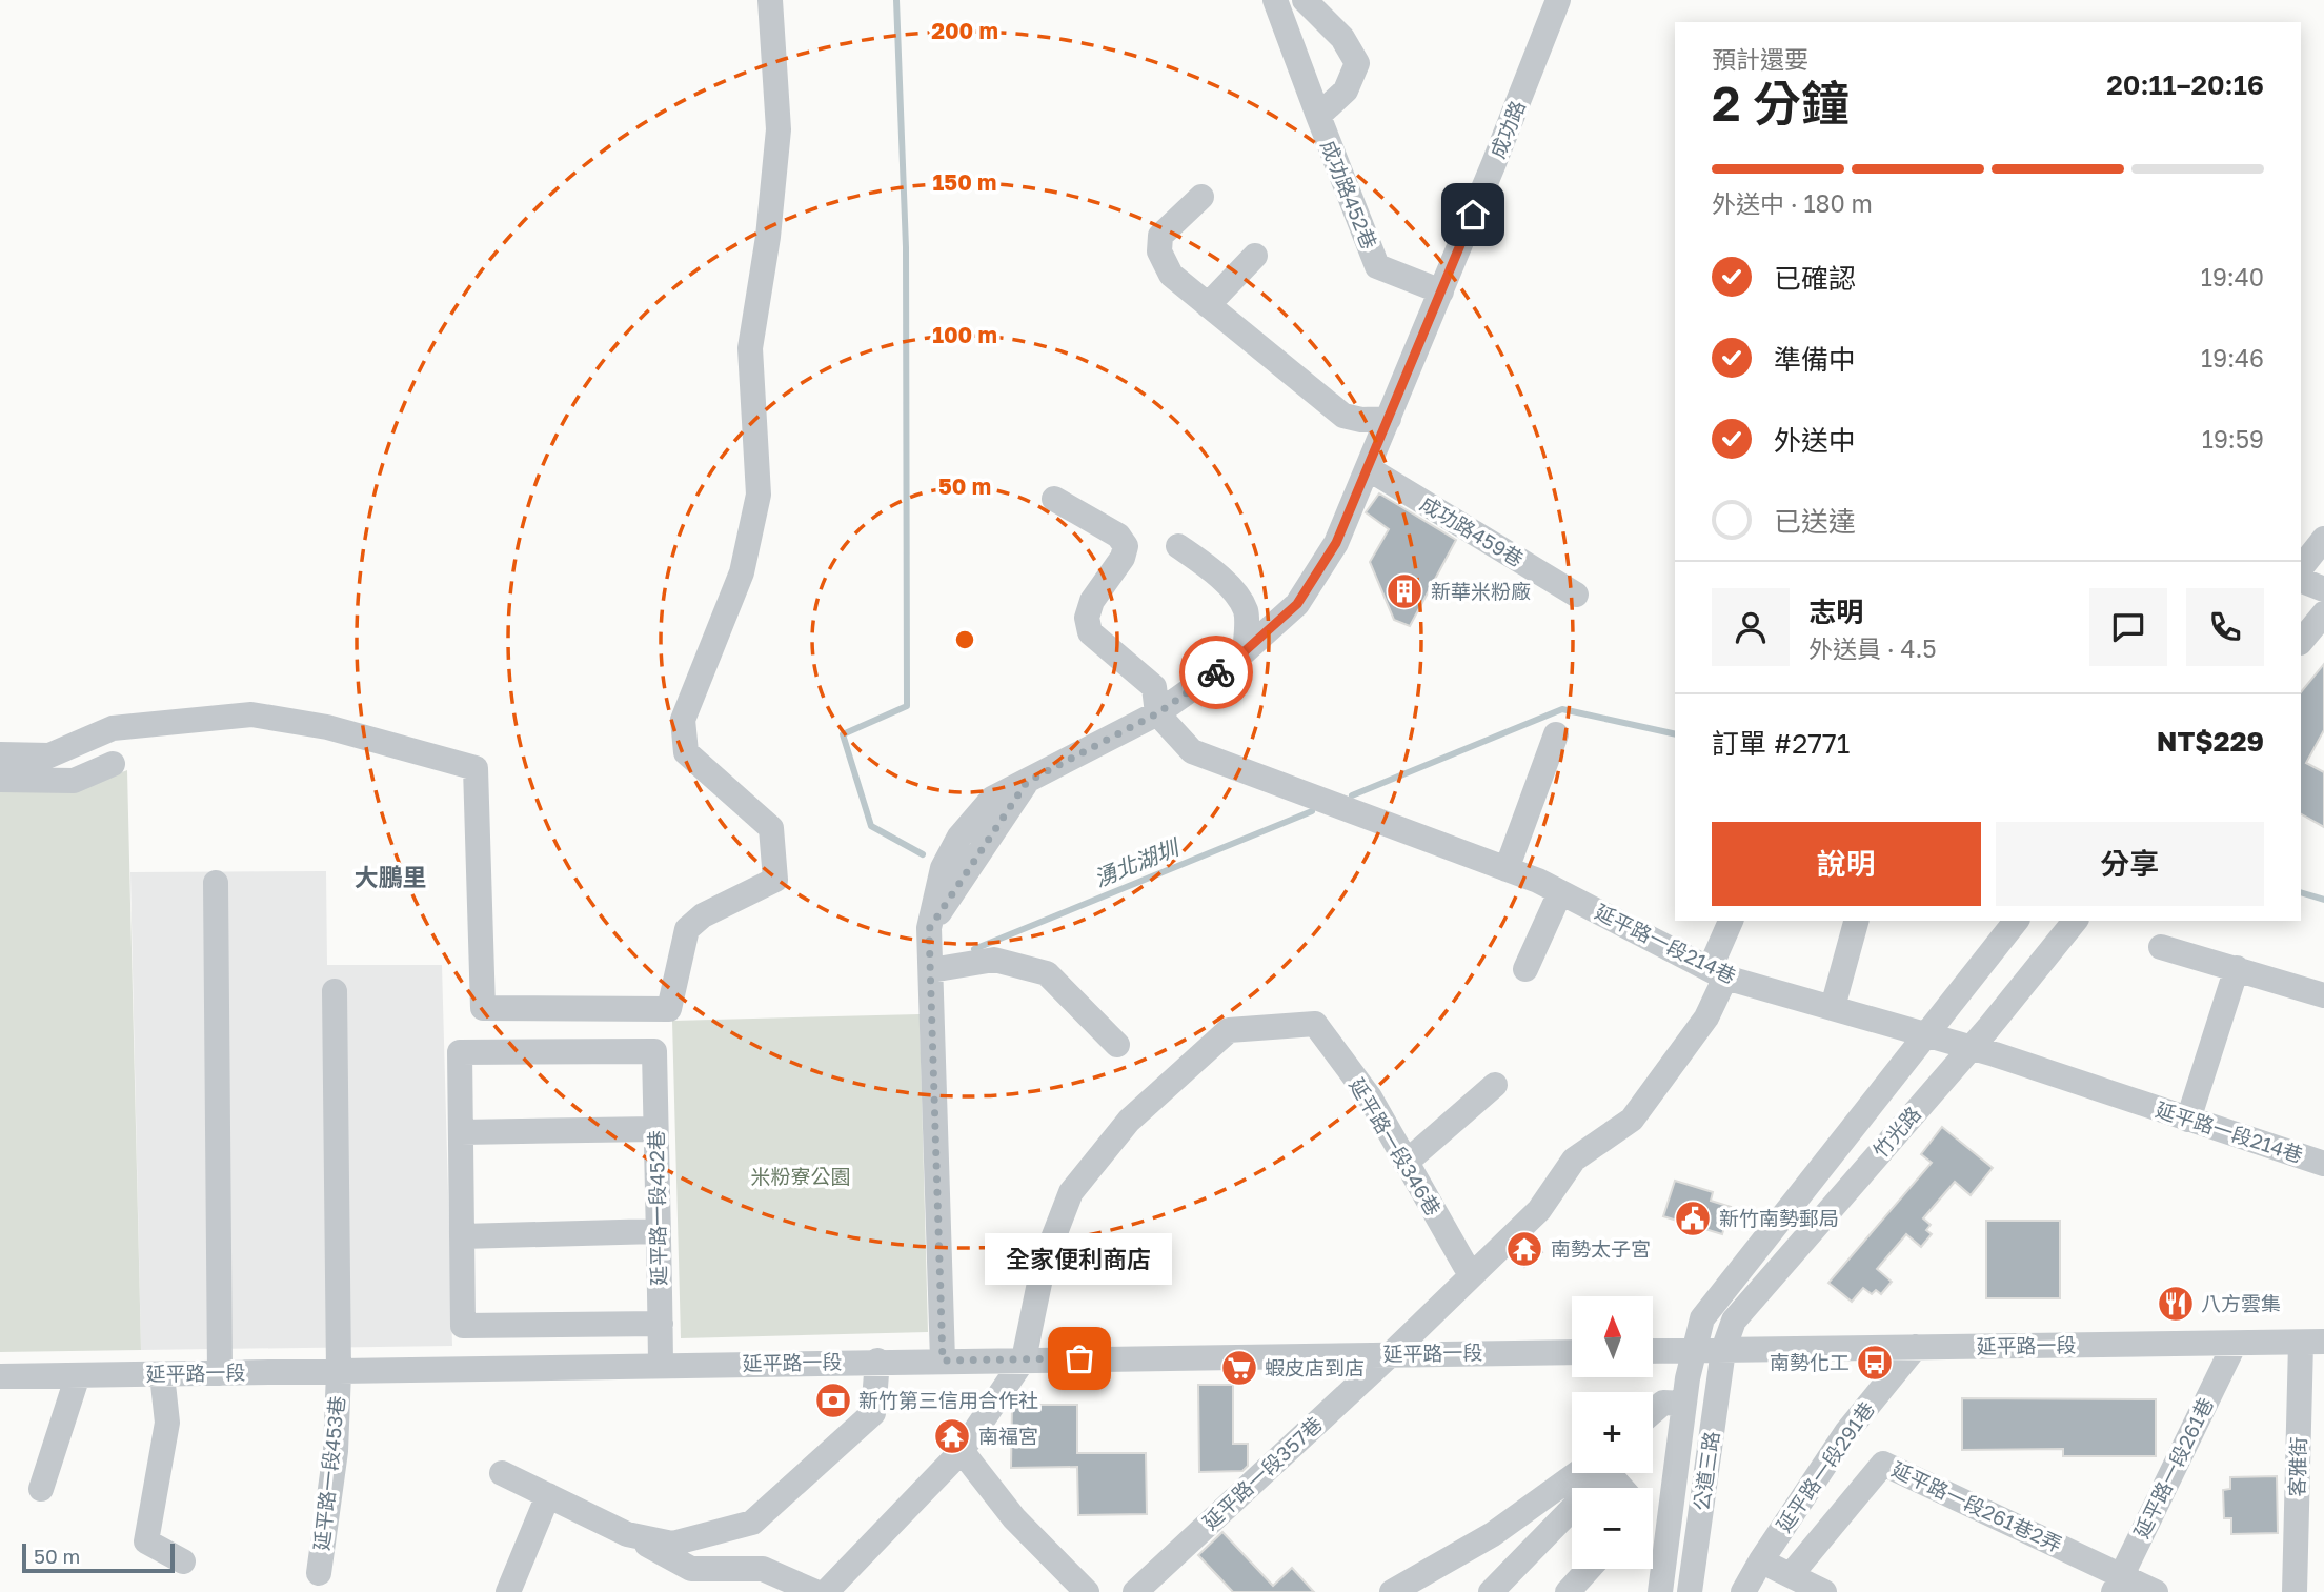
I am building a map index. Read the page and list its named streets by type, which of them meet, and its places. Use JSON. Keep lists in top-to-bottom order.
{
  "streets": {
    "street": [
      "成功路",
      "成功路452巷",
      "成功路459巷",
      "延平路一段214巷",
      "竹光路",
      "延平路一段346巷",
      "延平路一段452巷",
      "延平路一段",
      "延平路一段291巷",
      "客雅街",
      "延平路一段261巷",
      "公道三路",
      "延平路一段453巷",
      "延平路一段357巷",
      "延平路一段261巷2弄"
    ]
  },
  "crossings": [
    ["成功路", "成功路452巷"],
    ["成功路", "成功路459巷"],
    ["成功路", "延平路一段214巷"],
    ["成功路", "延平路一段"],
    ["延平路一段214巷", "竹光路"],
    ["延平路一段214巷", "延平路一段357巷"],
    ["竹光路", "延平路一段"],
    ["竹光路", "公道三路"],
    ["延平路一段346巷", "延平路一段"],
    ["延平路一段346巷", "延平路一段357巷"],
    ["延平路一段452巷", "延平路一段"],
    ["延平路一段", "延平路一段291巷"],
    ["延平路一段", "客雅街"],
    ["延平路一段", "延平路一段261巷"],
    ["延平路一段", "公道三路"],
    ["延平路一段", "延平路一段453巷"],
    ["延平路一段", "延平路一段357巷"],
    ["延平路一段261巷", "延平路一段261巷2弄"]
  ],
  "districts": ["大鵬里"],
  "water": ["湧北湖圳"],
  "parks": ["米粉寮公園"],
  "places": {
    "building": ["新華米粉廠"],
    "public building": ["新竹南勢郵局"],
    "temple": ["南勢太子宮", "南福宮"],
    "restaurant": ["八方雲集"],
    "other": ["全家便利商店"],
    "bus stop": ["南勢化工"],
    "supermarket": ["蝦皮店到店"],
    "bank": ["新竹第三信用合作社"]
  },
  "scale_bar": "50 m",
  "north": "top",
  "page": {
    "heading": ["2 分鐘", "預計還要", "20:11–20:16"],
    "panel": [
      "志明",
      "外送員 · 4.5",
      "訂單 #2771",
      "NT$229"
    ],
    "bar": "外送中 · 180 m",
    "list": [
      ["已確認", "19:40"],
      ["準備中", "19:46"],
      ["外送中", "19:59"],
      "已送達"
    ],
    "buttons": ["說明", "分享"],
    "bubble": "全家便利商店",
    "map_buttons": ["+", "−"],
    "scale": "50 m"
  },
  "rings": [
    "200 m",
    "150 m",
    "100 m",
    "50 m"
  ]
}
